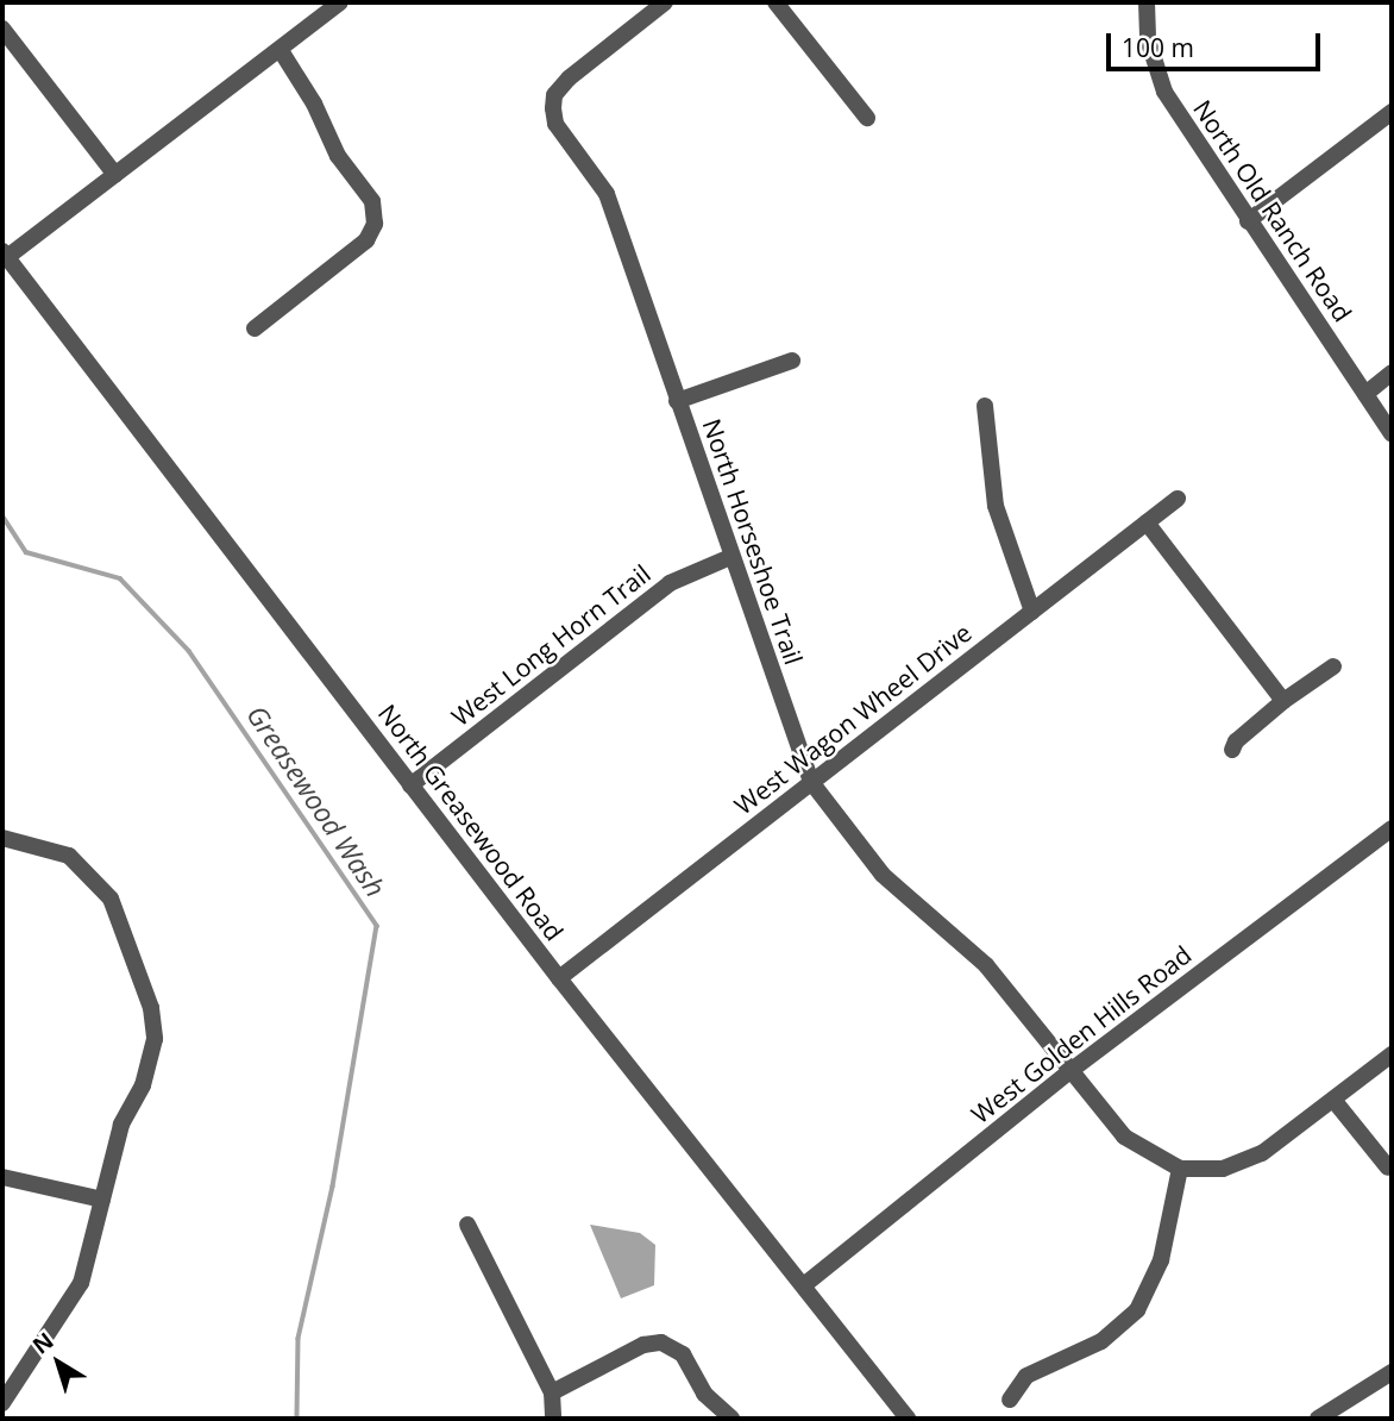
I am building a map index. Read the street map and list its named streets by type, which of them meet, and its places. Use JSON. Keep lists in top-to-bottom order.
{
  "streets": {
    "street": [
      "North Old Ranch Road",
      "North Horseshoe Trail",
      "West Long Horn Trail",
      "West Wagon Wheel Drive",
      "North Greasewood Road",
      "West Golden Hills Road"
    ]
  },
  "crossings": [
    ["North Horseshoe Trail", "West Long Horn Trail"],
    ["North Horseshoe Trail", "West Wagon Wheel Drive"],
    ["North Horseshoe Trail", "West Golden Hills Road"],
    ["West Long Horn Trail", "North Greasewood Road"],
    ["West Wagon Wheel Drive", "North Greasewood Road"],
    ["North Greasewood Road", "West Golden Hills Road"]
  ],
  "water": ["Greasewood Wash"],
  "scale_bar": "100 m",
  "north": "top left"
}
